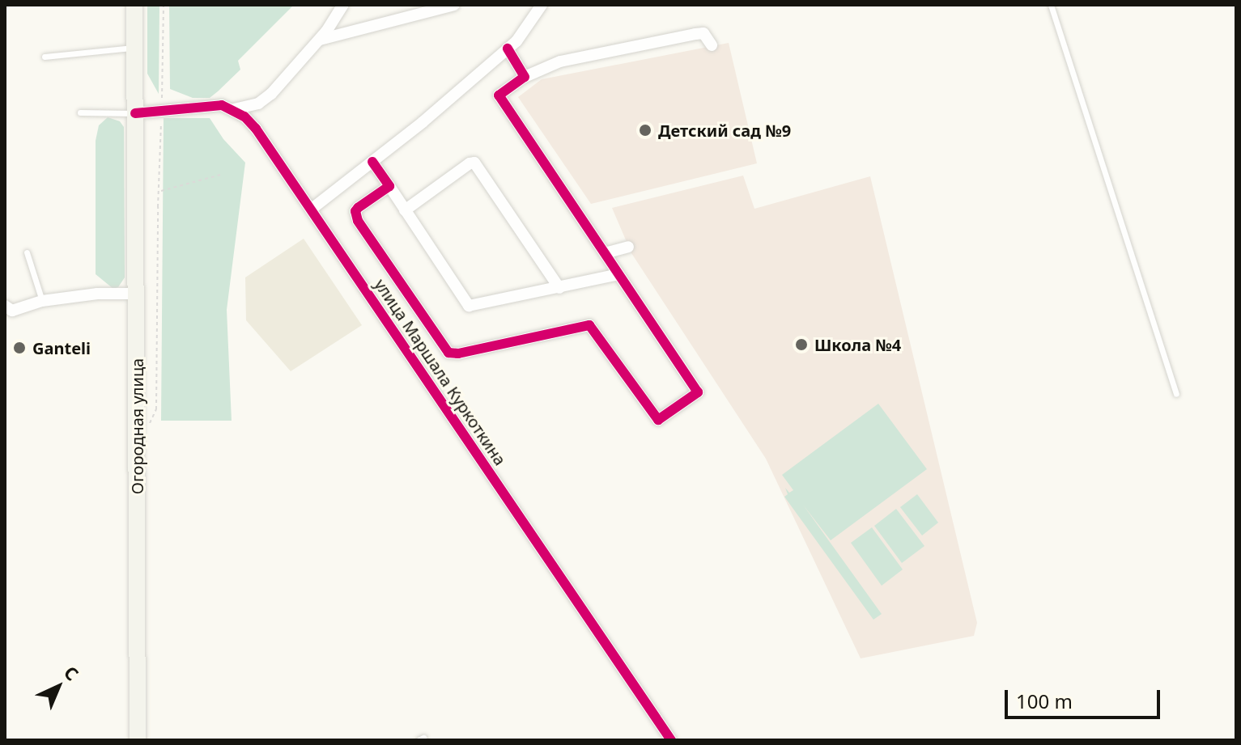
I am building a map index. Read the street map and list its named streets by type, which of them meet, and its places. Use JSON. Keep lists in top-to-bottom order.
{
  "streets": {
    "main road": ["Огородная улица"],
    "street": ["улица Маршала Куркоткина"]
  },
  "places": ["Детский сад №9", "Школа №4", "Ganteli"],
  "scale_bar": "100 m",
  "north": "top right"
}
